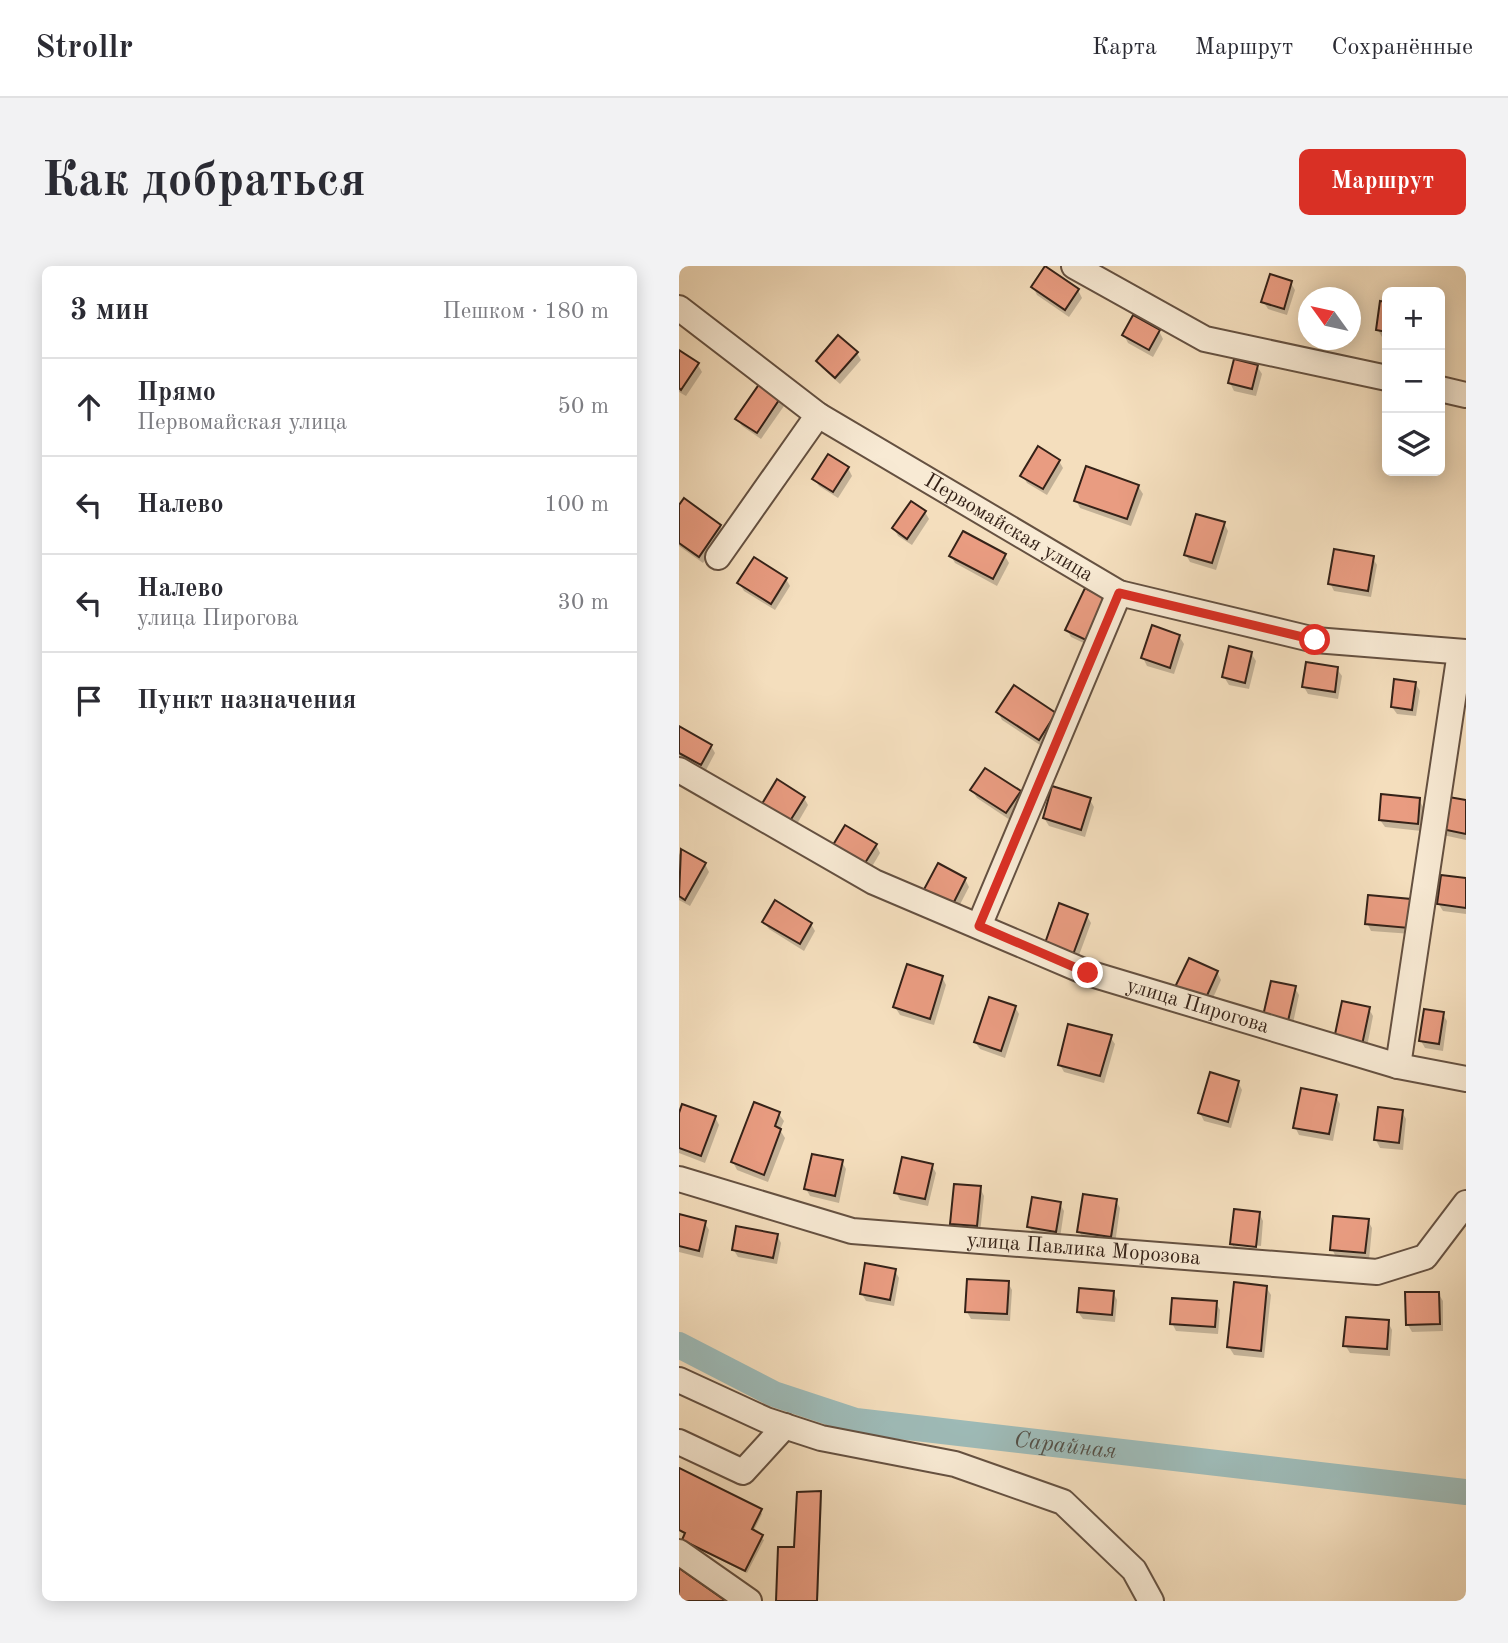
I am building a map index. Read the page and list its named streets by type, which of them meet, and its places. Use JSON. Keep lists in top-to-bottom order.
{
  "streets": {
    "street": ["Первомайская улица", "улица Пирогова", "улица Павлика Морозова"]
  },
  "water": ["Сарайная"],
  "north": "top left",
  "page": {
    "header": "Strollr",
    "nav": ["Карта", "Маршрут", "Сохранённые"],
    "buttons": "Маршрут",
    "title": "Как добраться",
    "heading": ["3 мин", "Пешком · 180 m"],
    "map_buttons": ["+", "−"],
    "list": [
      ["Прямо", "Первомайская улица", "50 m"],
      ["Налево", "100 m"],
      ["Налево", "улица Пирогова", "30 m"],
      "Пункт назначения"
    ]
  }
}
